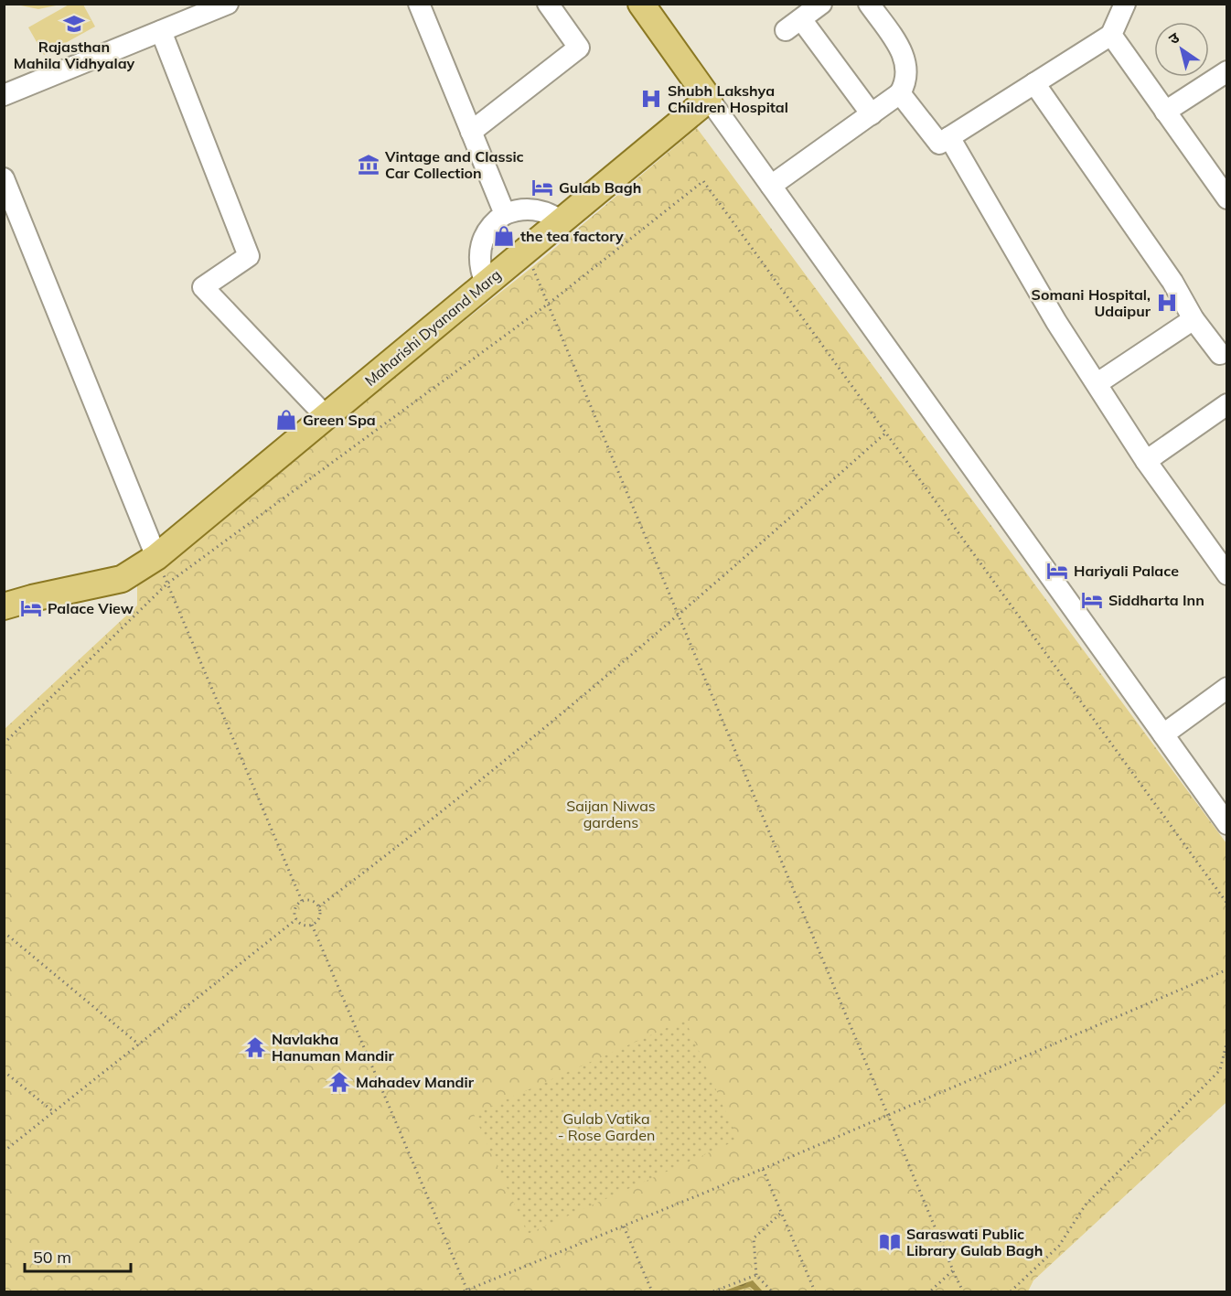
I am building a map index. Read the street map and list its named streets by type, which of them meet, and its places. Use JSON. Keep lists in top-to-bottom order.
{
  "streets": {
    "main road": ["Maharishi Dyanand Marg"]
  },
  "parks": ["Saijan Niwas gardens", "Gulab Vatika - Rose Garden"],
  "places": {
    "school or university": ["Rajasthan Mahila Vidhyalay"],
    "hospital": ["Shubh Lakshya Children Hospital", "Somani Hospital, Udaipur"],
    "museum": ["Vintage and Classic Car Collection"],
    "hotel": [
      "Gulab Bagh",
      "Hariyali Palace",
      "Siddharta Inn",
      "Palace View"
    ],
    "shop": ["the tea factory", "Green Spa"],
    "temple": ["Navlakha Hanuman Mandir", "Mahadev Mandir"],
    "library": ["Saraswati Public Library Gulab Bagh"]
  },
  "scale_bar": "50 m",
  "north": "top left"
}
